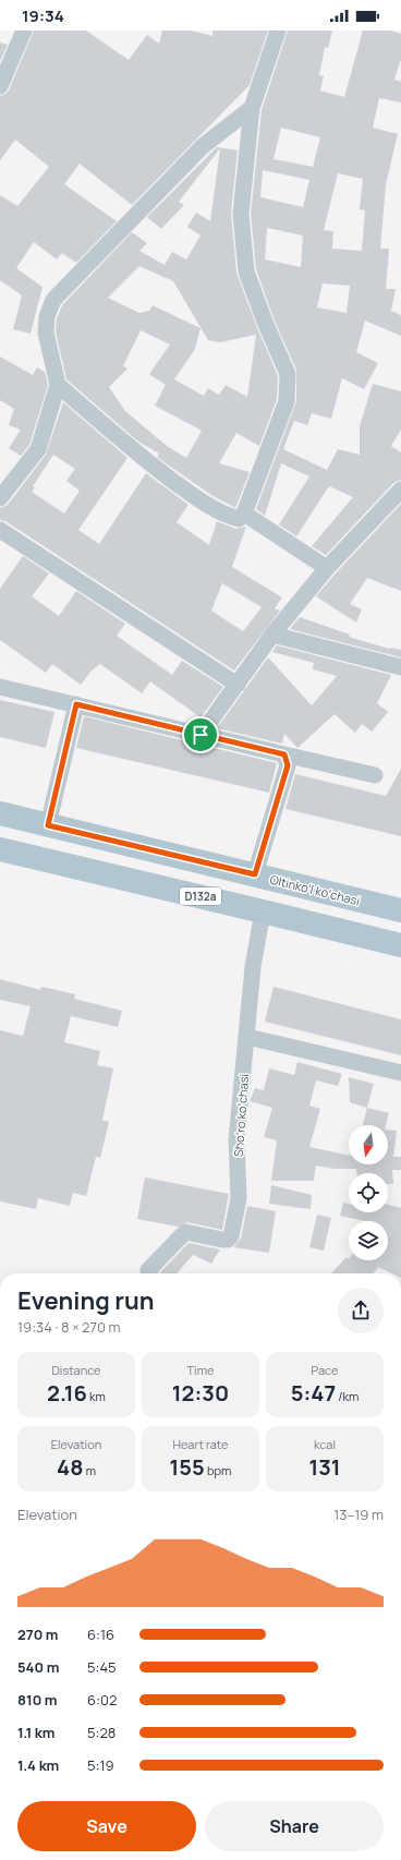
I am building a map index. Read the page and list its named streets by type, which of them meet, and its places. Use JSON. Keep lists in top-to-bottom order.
{
  "streets": {
    "main road": ["Oltinkoʻl koʻchasi", "D132a"],
    "street": ["Shoʻro koʻchasi"]
  },
  "crossings": [
    ["D132a", "Shoʻro koʻchasi"]
  ],
  "north": "bottom",
  "page": {
    "status": "19:34",
    "heading": ["Evening run", "19:34 · 8 × 270 m"],
    "stats": [
      ["Distance", "2.16 km"],
      ["Time", "12:30"],
      ["Pace", "5:47 /km"],
      ["Elevation", "48 m"],
      ["Heart rate", "155 bpm"],
      ["kcal", "131"]
    ],
    "chart": ["Elevation", "13–19 m"],
    "list": [
      {
        "name": "270 m",
        "note": "6:16"
      },
      {
        "name": "540 m",
        "note": "5:45"
      },
      {
        "name": "810 m",
        "note": "6:02"
      },
      {
        "name": "1.1 km",
        "note": "5:28"
      },
      {
        "name": "1.4 km",
        "note": "5:19"
      }
    ],
    "buttons": ["Save", "Share"]
  }
}
